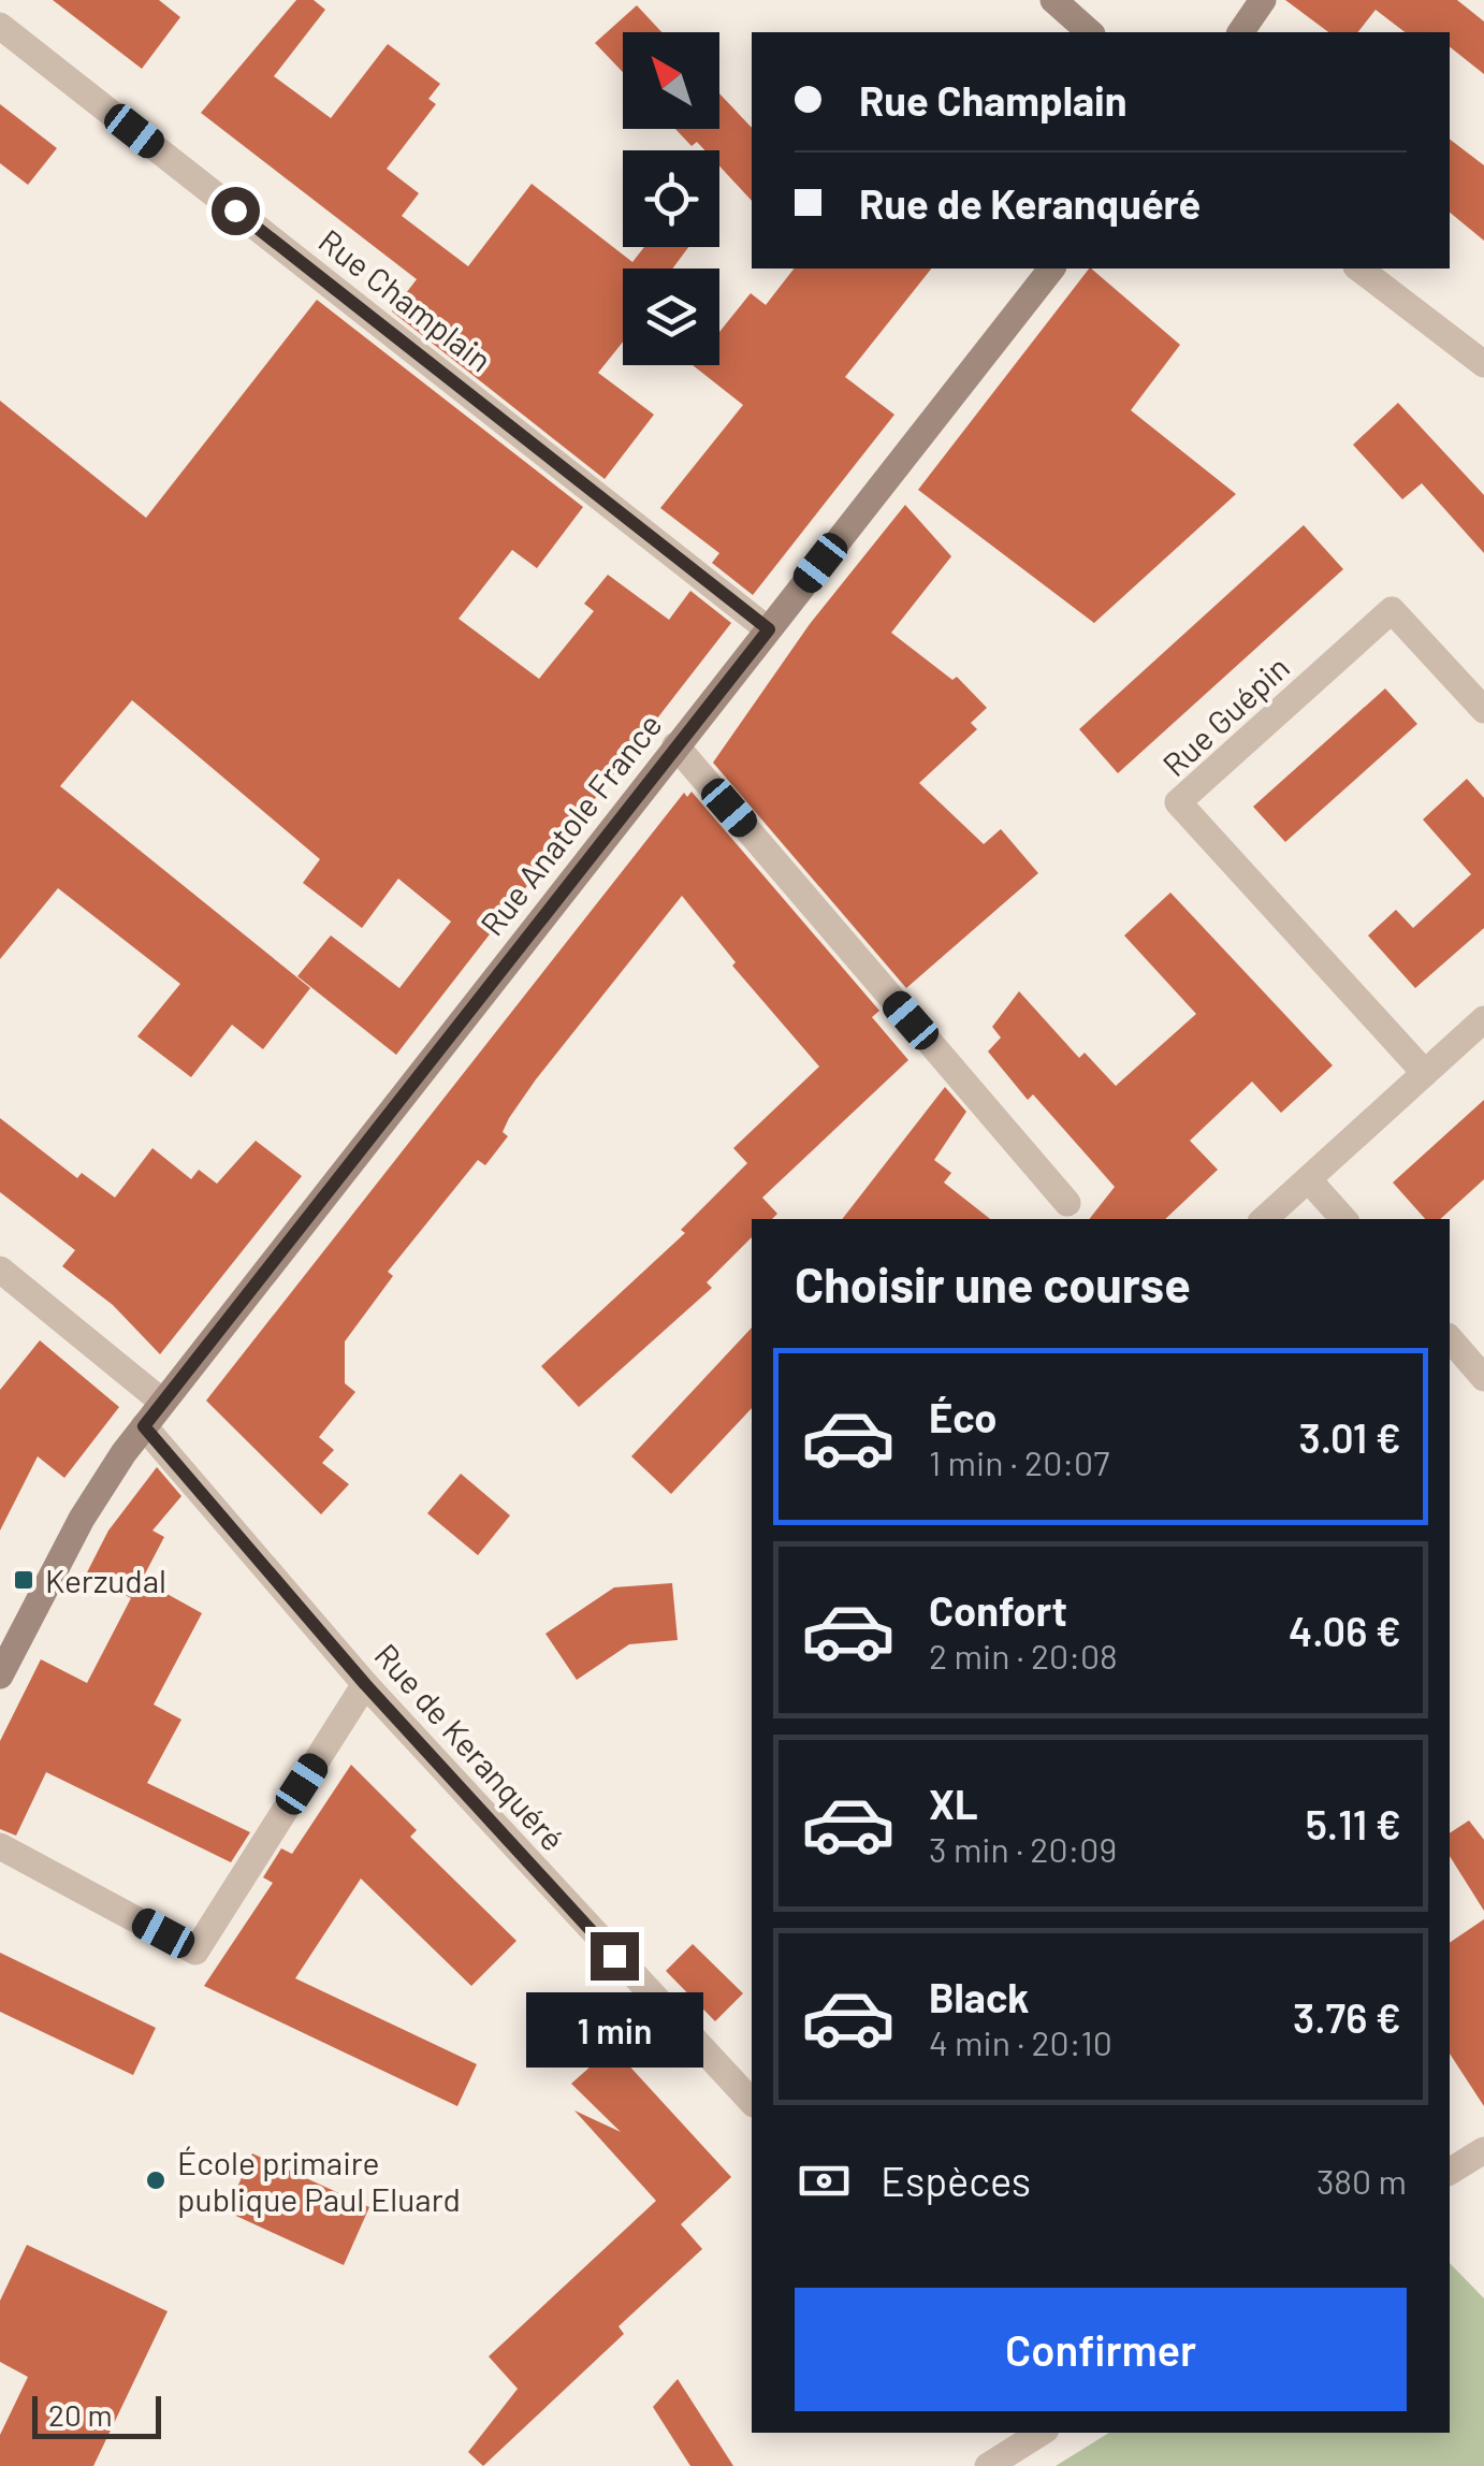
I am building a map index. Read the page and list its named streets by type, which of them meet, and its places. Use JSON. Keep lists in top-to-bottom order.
{
  "streets": {
    "main road": ["Rue Anatole France"],
    "street": ["Rue Champlain", "Rue Guépin", "Rue de Keranquéré"]
  },
  "crossings": [
    ["Rue Champlain", "Rue Anatole France"],
    ["Rue Anatole France", "Rue de Keranquéré"]
  ],
  "places": {
    "transit": ["Kerzudal"],
    "other": ["École primaire publique Paul Eluard"]
  },
  "scale_bar": "20 m",
  "north": "top left",
  "page": {
    "banner": ["Rue Champlain", "Rue de Keranquéré"],
    "heading": "Choisir une course",
    "list": [
      {
        "name": "Éco",
        "note": "1 min · 20:07",
        "value": "3.01 €"
      },
      {
        "name": "Confort",
        "note": "2 min · 20:08",
        "value": "4.06 €"
      },
      {
        "name": "XL",
        "note": "3 min · 20:09",
        "value": "5.11 €"
      },
      {
        "name": "Black",
        "note": "4 min · 20:10",
        "value": "3.76 €"
      }
    ],
    "bubble": "1 min",
    "pay": ["Espèces", "380 m"],
    "buttons": "Confirmer",
    "scale": "20 m"
  }
}
